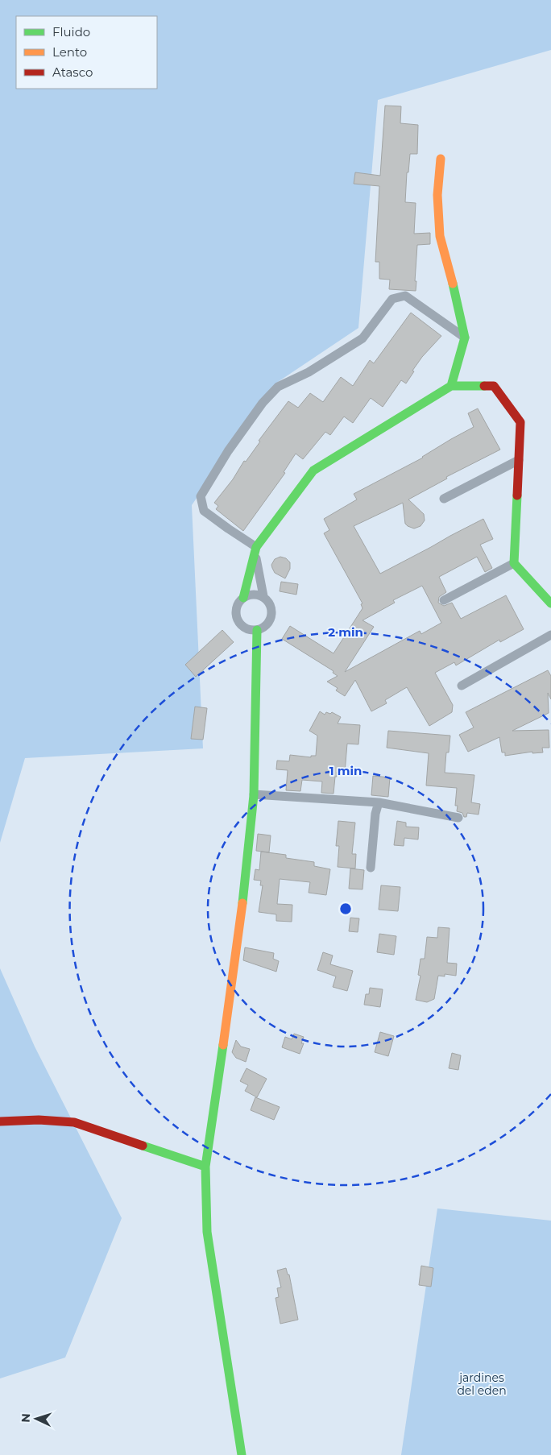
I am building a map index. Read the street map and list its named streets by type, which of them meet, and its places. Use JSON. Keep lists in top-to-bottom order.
{
  "parks": ["jardines del eden"],
  "legend": ["Fluido", "Lento", "Atasco"],
  "north": "left",
  "rings": ["2 min", "1 min"]
}
